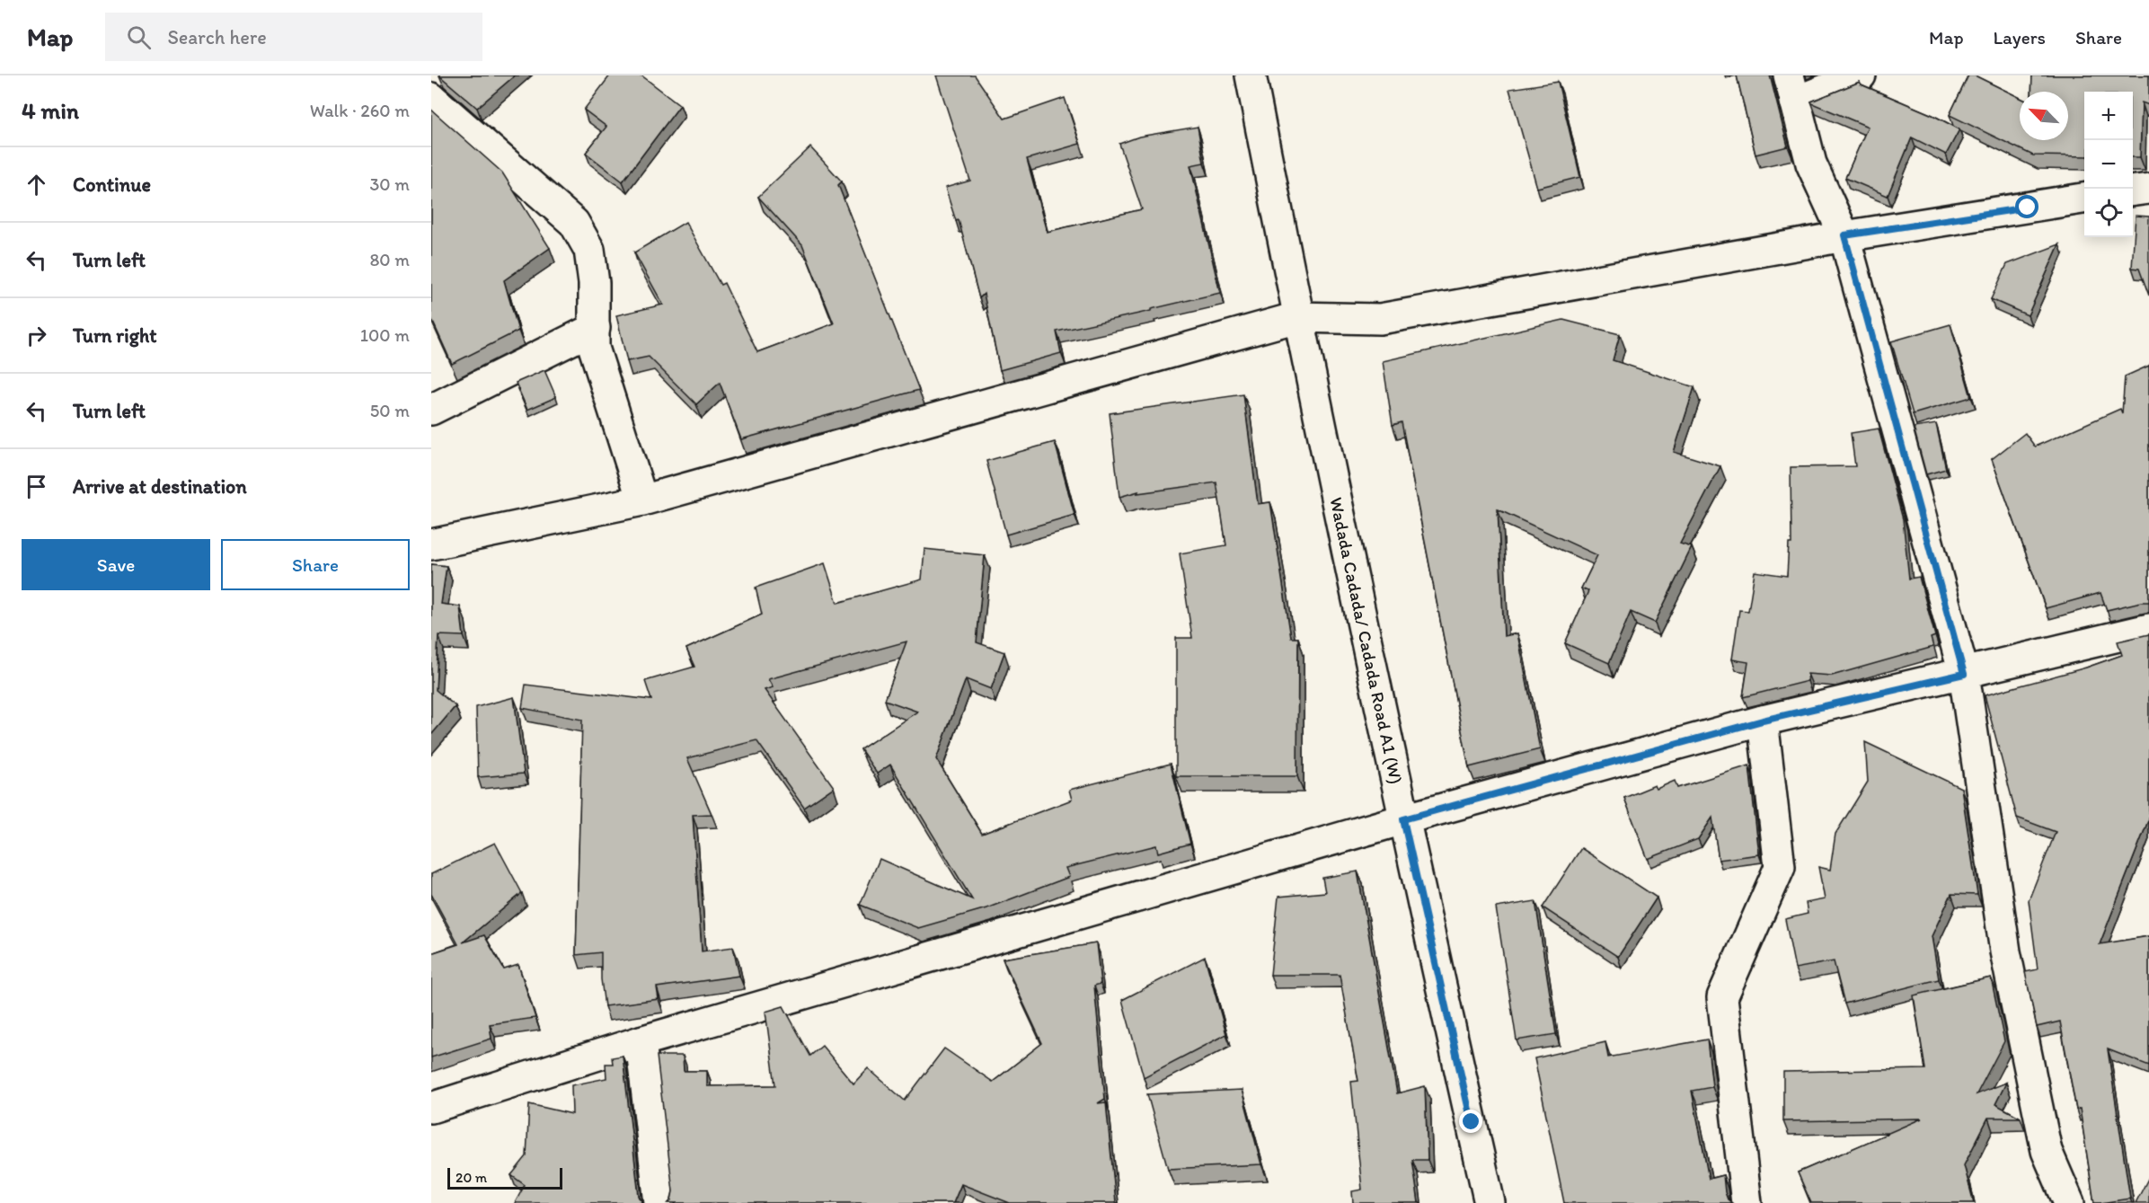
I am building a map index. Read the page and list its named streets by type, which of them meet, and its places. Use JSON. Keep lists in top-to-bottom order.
{
  "streets": {
    "street": ["Wadada Cadada/ Cadada Road A1 (W)"]
  },
  "scale_bar": "20 m",
  "north": "top left",
  "page": {
    "header": "Map",
    "search": "Search here",
    "nav": ["Map", "Layers", "Share"],
    "heading": ["4 min", "Walk · 260 m"],
    "map_buttons": ["+", "−"],
    "list": [
      ["Continue", "30 m"],
      ["Turn left", "80 m"],
      ["Turn right", "100 m"],
      ["Turn left", "50 m"],
      "Arrive at destination"
    ],
    "buttons": ["Save", "Share"],
    "scale": "20 m"
  }
}
